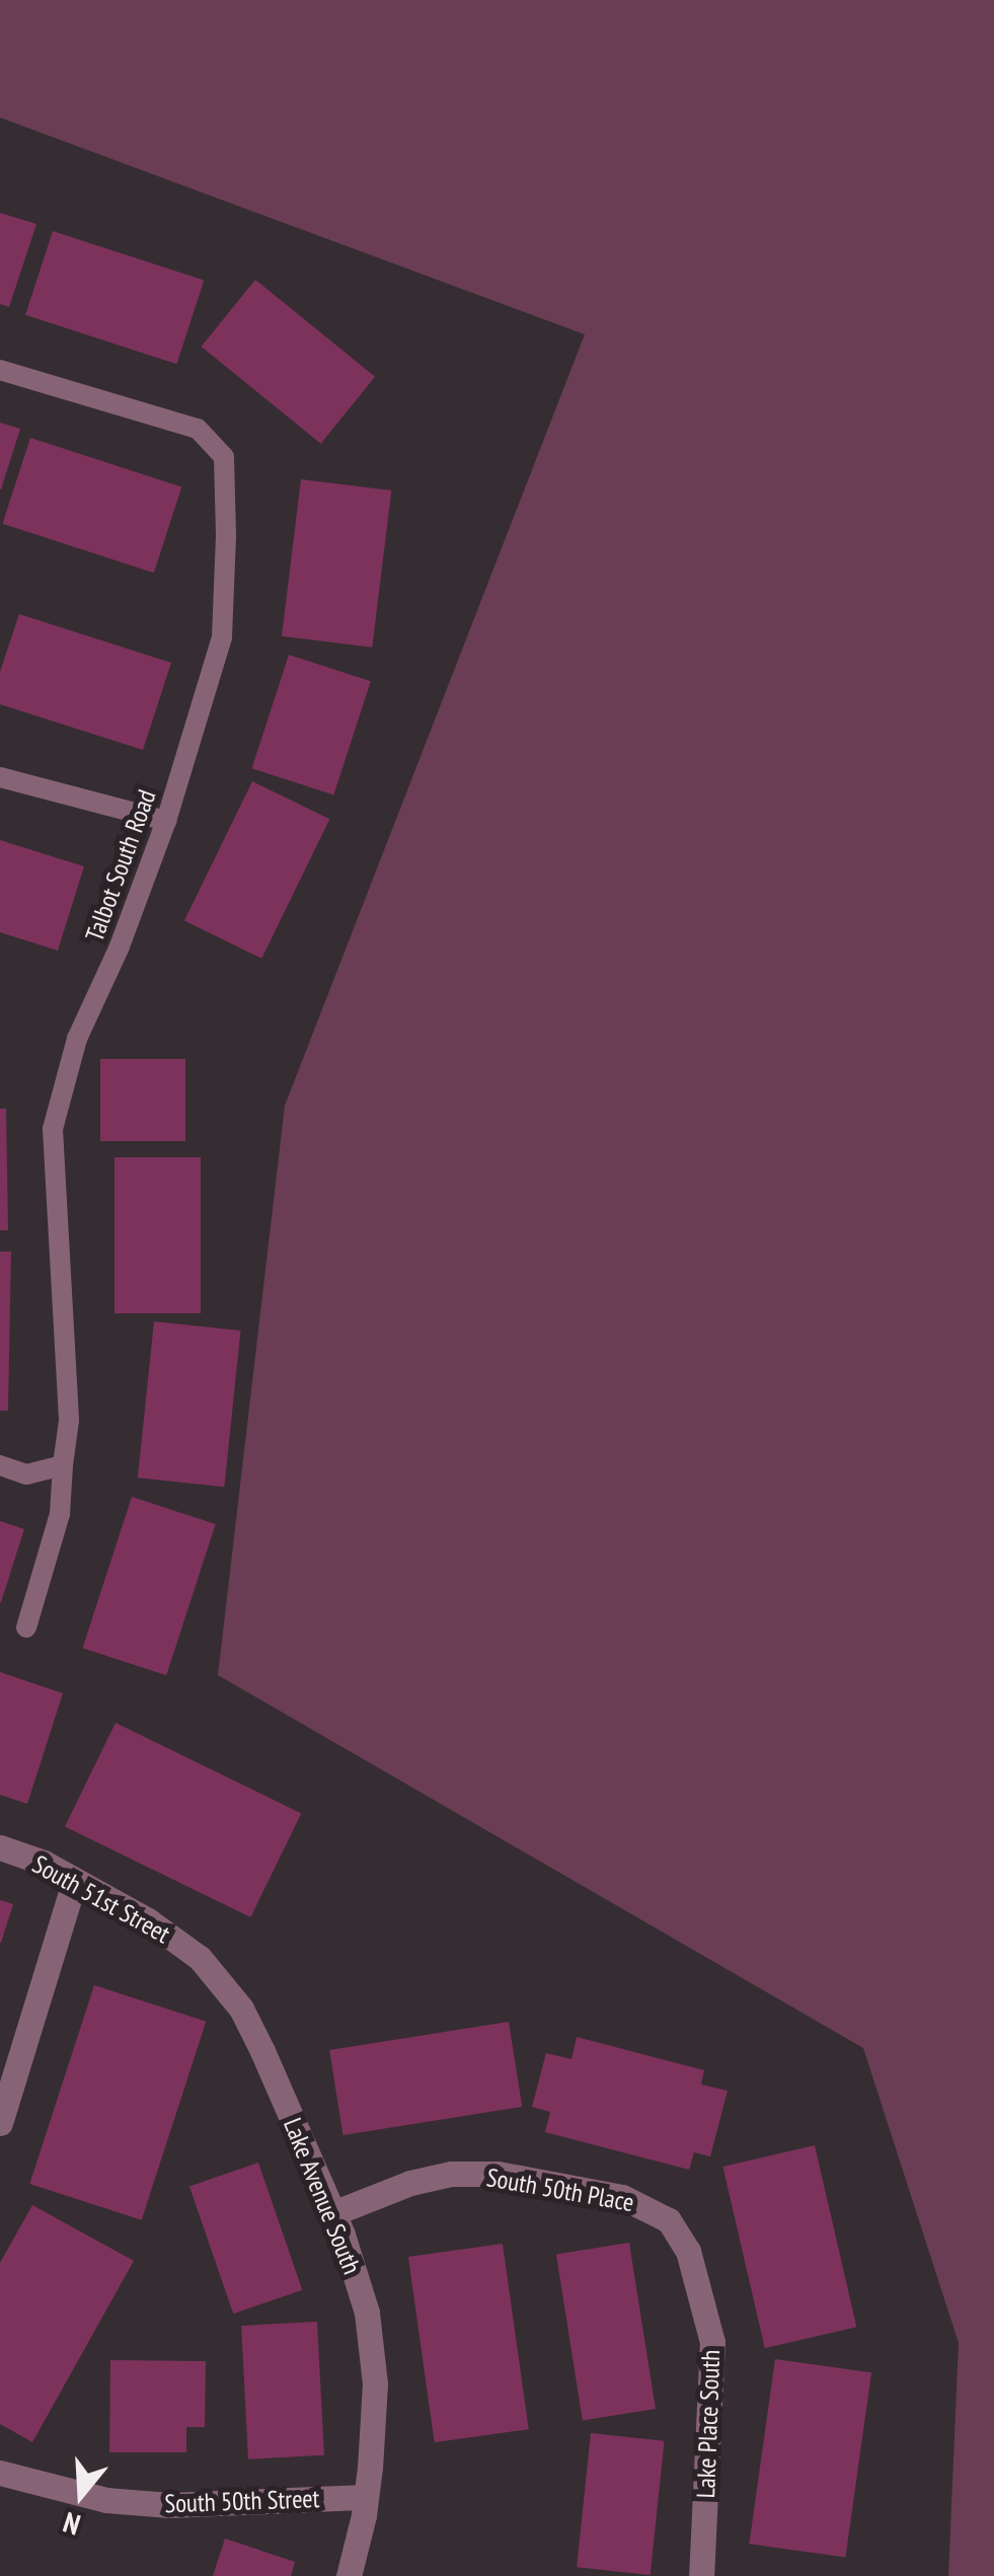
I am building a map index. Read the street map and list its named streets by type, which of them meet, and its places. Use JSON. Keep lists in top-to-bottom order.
{
  "streets": {
    "street": [
      "South 51st Street",
      "South 50th Place",
      "Lake Avenue South",
      "Lake Place South",
      "South 50th Street"
    ],
    "lane": ["Talbot South Road"]
  },
  "crossings": [
    ["South 51st Street", "Lake Avenue South"],
    ["South 50th Place", "Lake Avenue South"],
    ["South 50th Place", "Lake Place South"],
    ["Lake Avenue South", "South 50th Street"]
  ],
  "north": "bottom"
}
